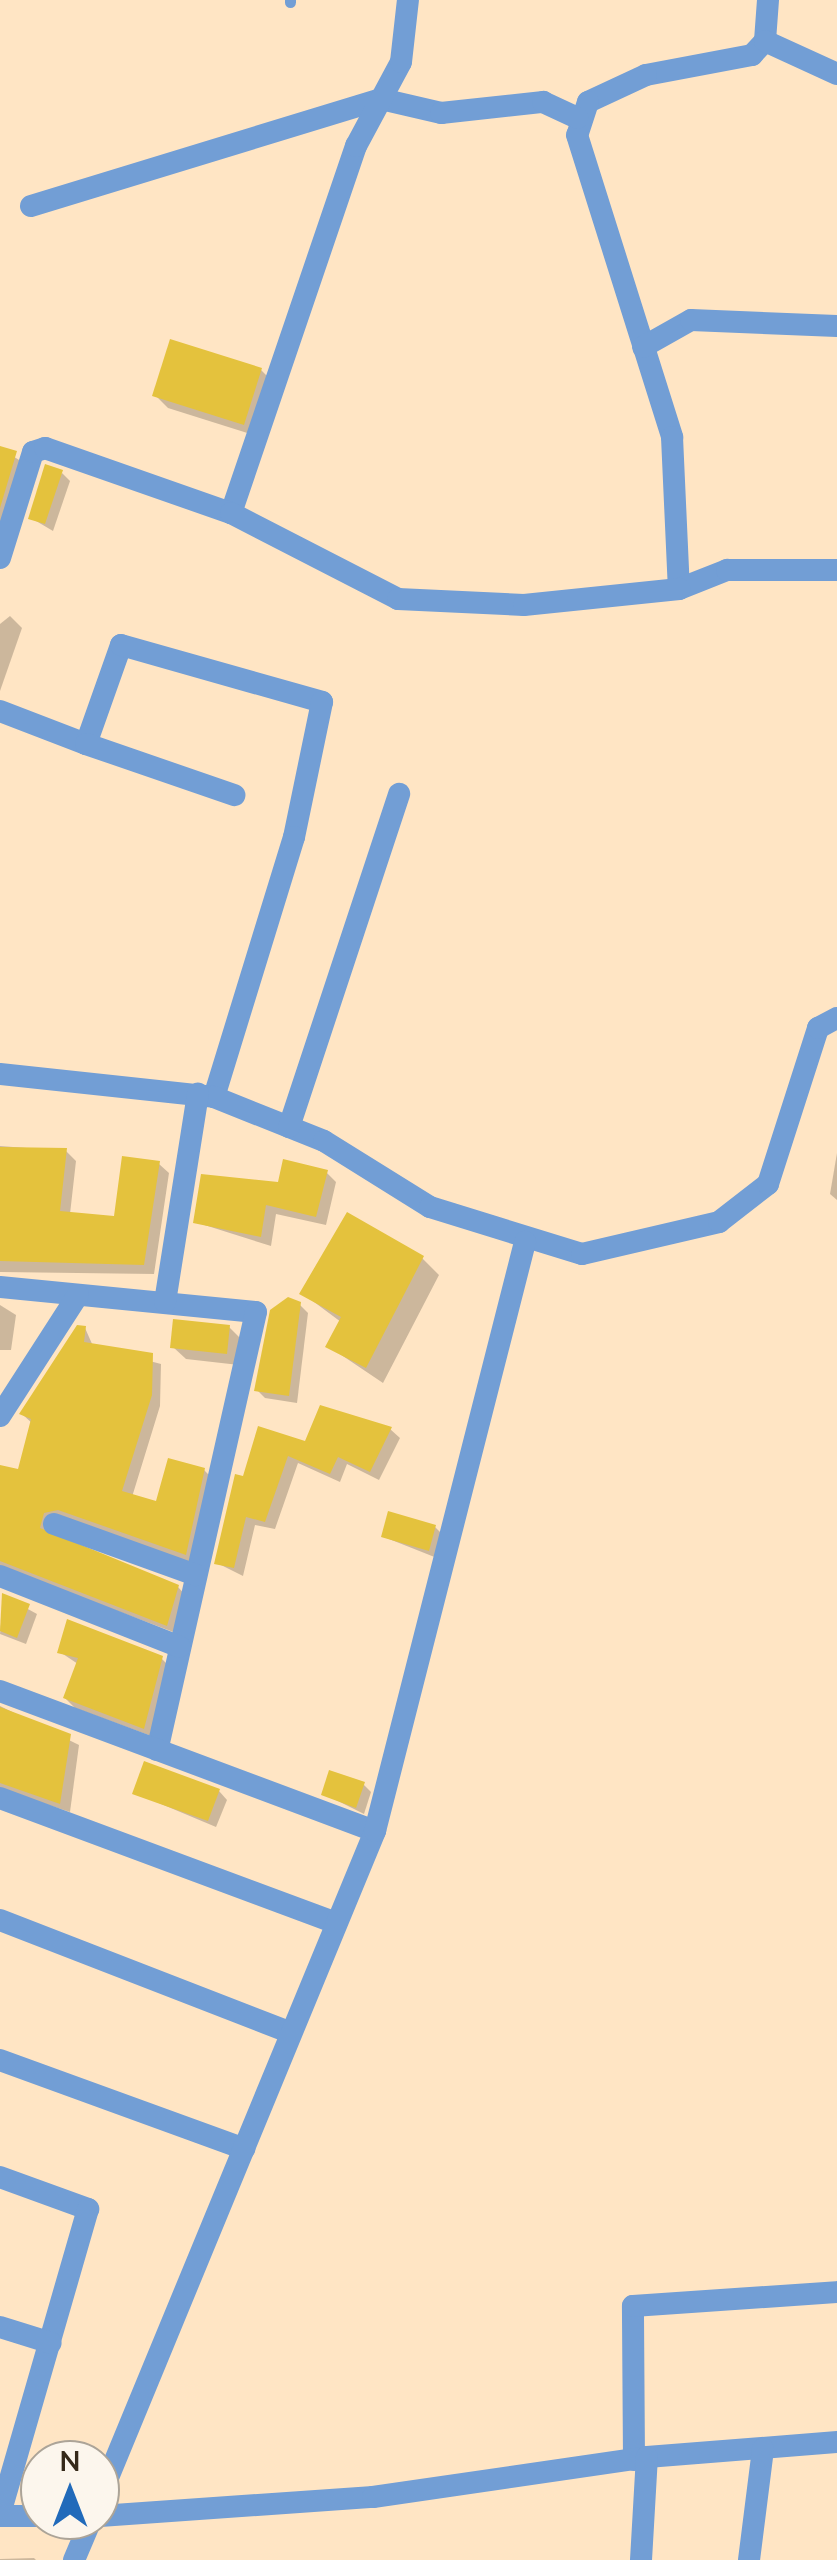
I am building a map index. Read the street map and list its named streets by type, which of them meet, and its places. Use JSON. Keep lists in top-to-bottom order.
{
  "north": "top"
}
